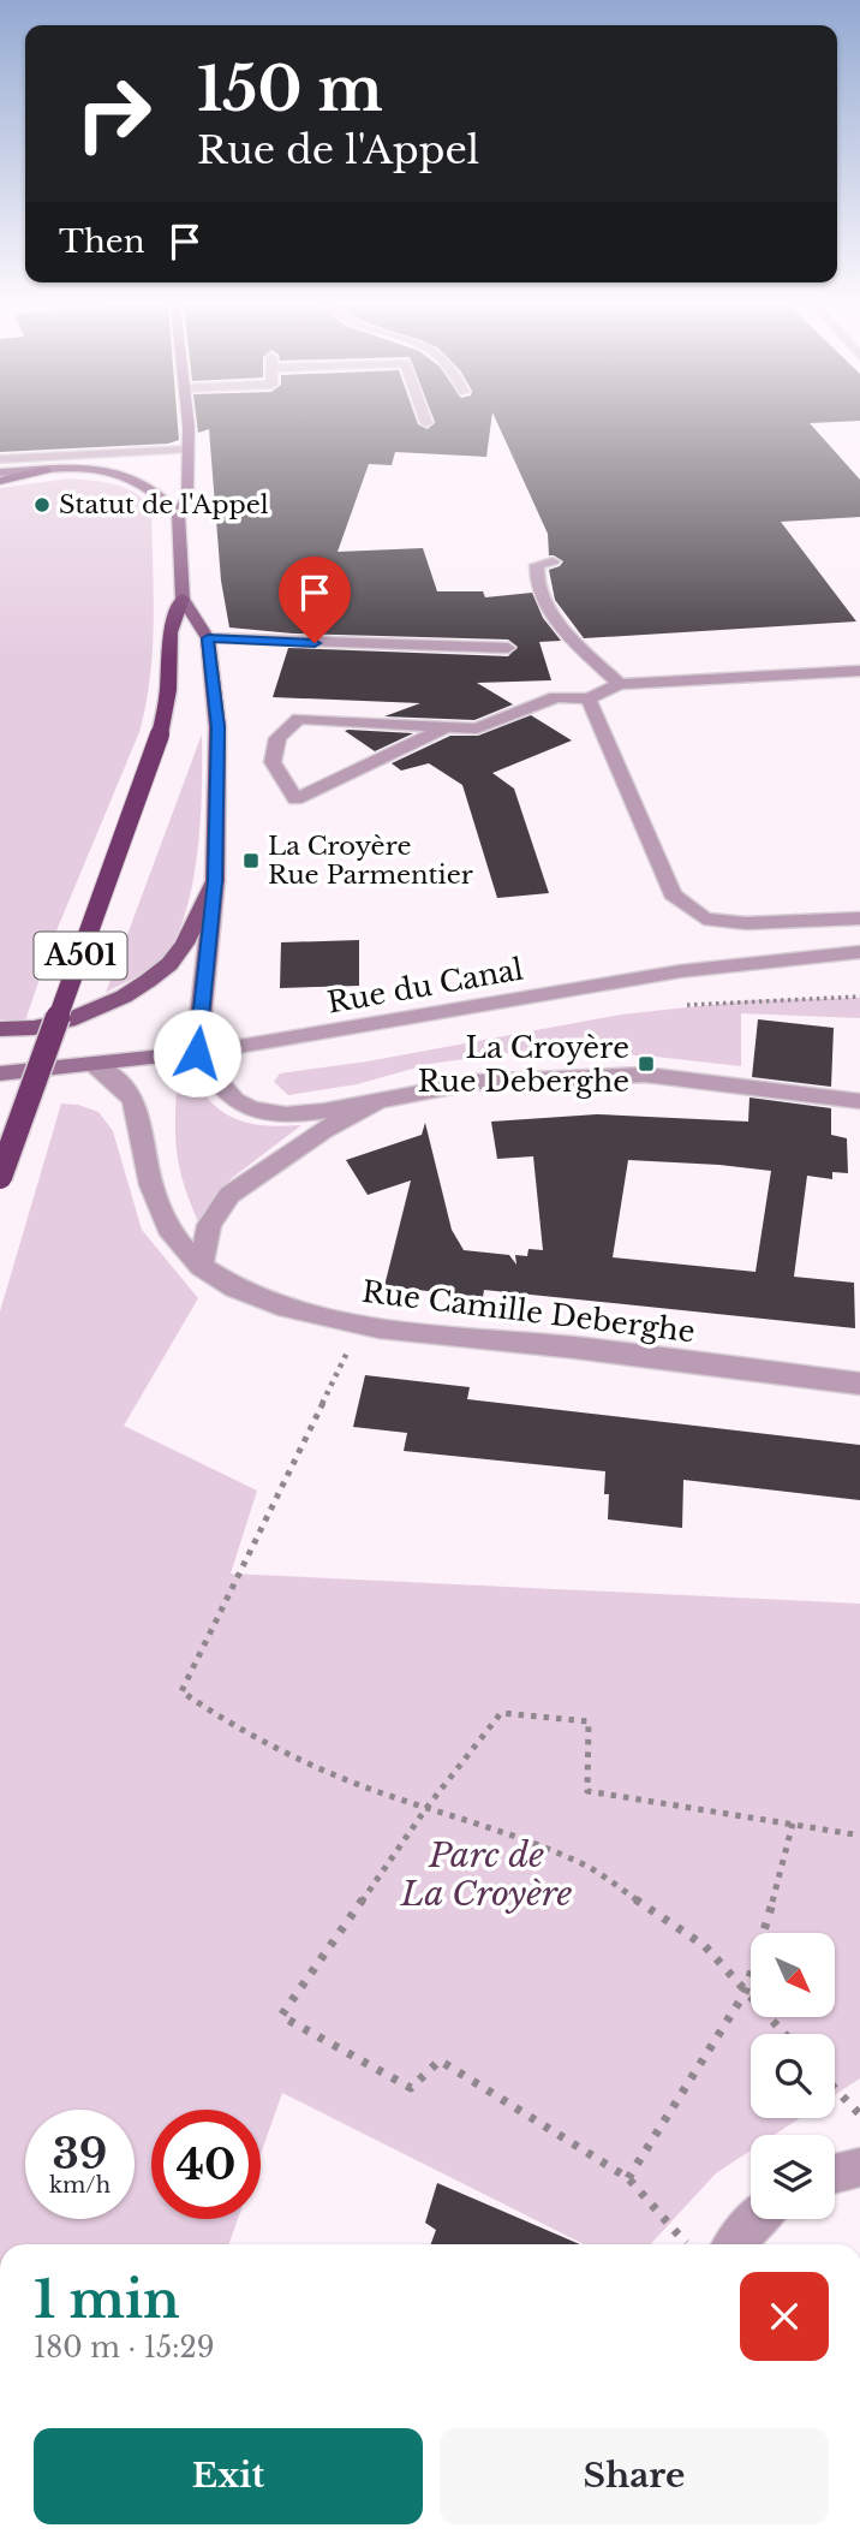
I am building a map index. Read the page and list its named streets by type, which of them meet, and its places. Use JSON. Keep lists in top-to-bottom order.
{
  "streets": {
    "highway": ["A501"],
    "street": ["Rue du Canal", "Rue Camille Deberghe"]
  },
  "crossings": [
    ["Rue du Canal", "Rue Camille Deberghe"]
  ],
  "parks": ["Parc de La Croyère"],
  "places": {
    "other": ["Statut de l'Appel"],
    "transit": ["La Croyère Rue Parmentier", "La Croyère Rue Deberghe"]
  },
  "north": "bottom right",
  "page": {
    "turn": ["150 m", "Rue de l'Appel"],
    "then": "Then",
    "speed": "39 km/h",
    "limit": "40",
    "heading": ["1 min", "180 m · 15:29"],
    "buttons": ["Exit", "Share"]
  }
}
